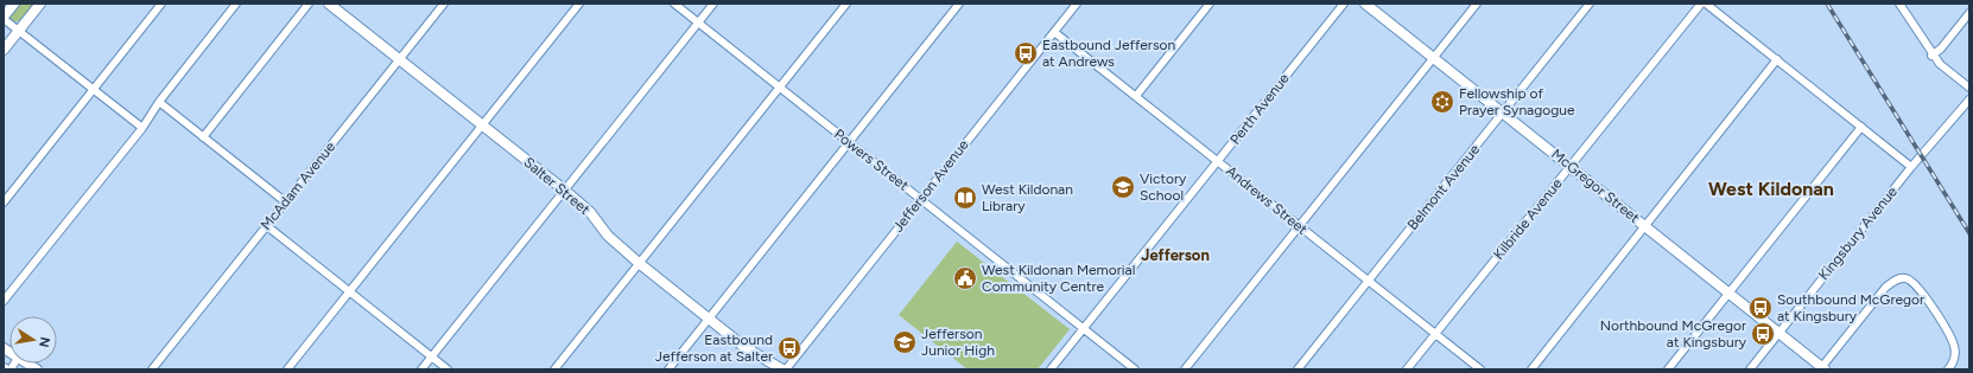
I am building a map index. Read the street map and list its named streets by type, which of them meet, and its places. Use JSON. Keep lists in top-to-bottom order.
{
  "streets": {
    "main road": ["Salter Street", "McGregor Street"],
    "street": [
      "Perth Avenue",
      "Powers Street",
      "McAdam Avenue",
      "Jefferson Avenue",
      "Belmont Avenue",
      "Andrews Street",
      "Kilbride Avenue",
      "Kingsbury Avenue"
    ]
  },
  "crossings": [
    ["Perth Avenue", "Powers Street"],
    ["Perth Avenue", "Andrews Street"],
    ["Powers Street", "Jefferson Avenue"],
    ["McAdam Avenue", "Salter Street"],
    ["Jefferson Avenue", "Andrews Street"],
    ["McGregor Street", "Belmont Avenue"],
    ["McGregor Street", "Kilbride Avenue"],
    ["McGregor Street", "Kingsbury Avenue"],
    ["Belmont Avenue", "Andrews Street"],
    ["Andrews Street", "Kilbride Avenue"]
  ],
  "districts": ["West Kildonan", "Jefferson"],
  "places": {
    "bus stop": [
      "Eastbound Jefferson at Andrews",
      "Southbound McGregor at Kingsbury",
      "Northbound McGregor at Kingsbury",
      "Eastbound Jefferson at Salter"
    ],
    "synagogue": ["Fellowship of Prayer Synagogue"],
    "school or university": ["Victory School", "Jefferson Junior High"],
    "library": ["West Kildonan Library"],
    "public building": ["West Kildonan Memorial Community Centre"]
  },
  "north": "right"
}
